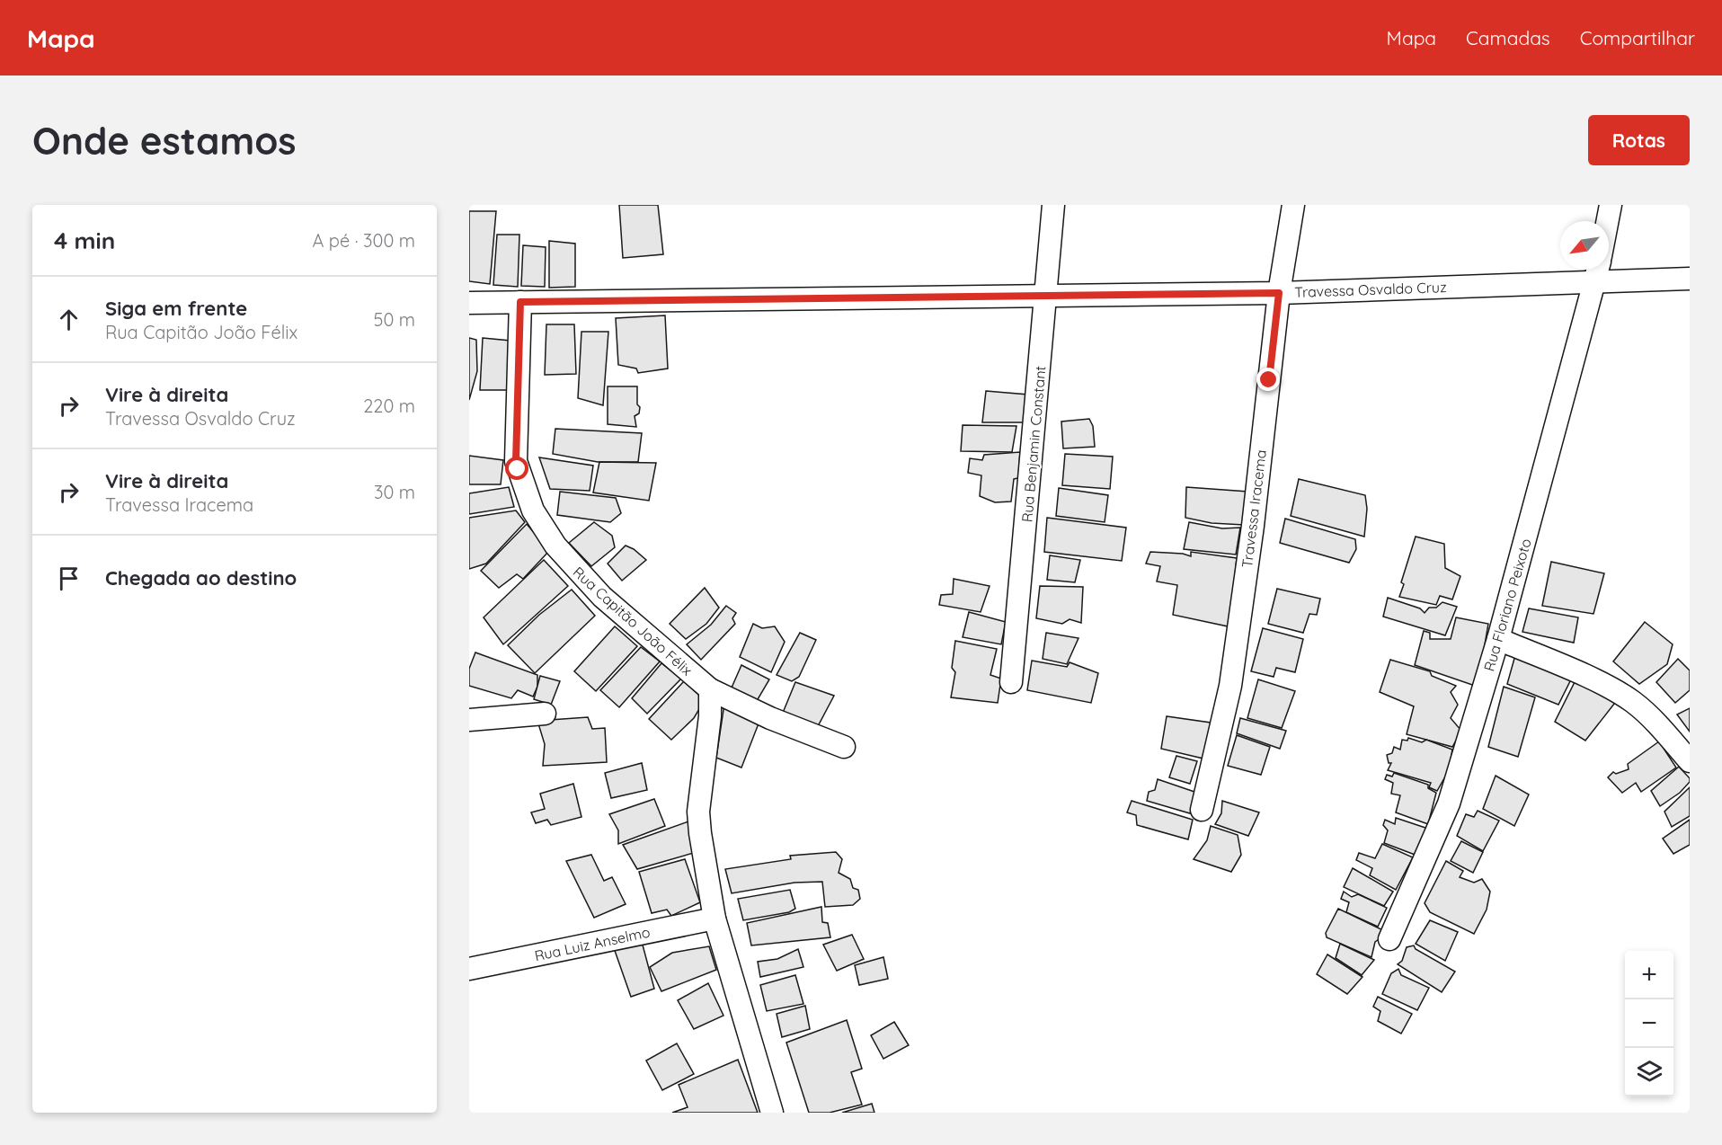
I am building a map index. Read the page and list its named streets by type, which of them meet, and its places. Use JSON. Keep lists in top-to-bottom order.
{
  "streets": {
    "street": [
      "Travessa Osvaldo Cruz",
      "Rua Benjamin Constant",
      "Travessa Iracema",
      "Rua Floriano Peixoto",
      "Rua Capitão João Félix",
      "Rua Luiz Anselmo"
    ]
  },
  "crossings": [
    ["Travessa Osvaldo Cruz", "Rua Benjamin Constant"],
    ["Travessa Osvaldo Cruz", "Travessa Iracema"],
    ["Travessa Osvaldo Cruz", "Rua Floriano Peixoto"],
    ["Travessa Osvaldo Cruz", "Rua Capitão João Félix"]
  ],
  "north": "bottom left",
  "page": {
    "header": "Mapa",
    "nav": ["Mapa", "Camadas", "Compartilhar"],
    "buttons": "Rotas",
    "title": "Onde estamos",
    "heading": ["4 min", "A pé · 300 m"],
    "list": [
      ["Siga em frente", "Rua Capitão João Félix", "50 m"],
      ["Vire à direita", "Travessa Osvaldo Cruz", "220 m"],
      ["Vire à direita", "Travessa Iracema", "30 m"],
      "Chegada ao destino"
    ],
    "map_buttons": ["+", "−"]
  }
}
